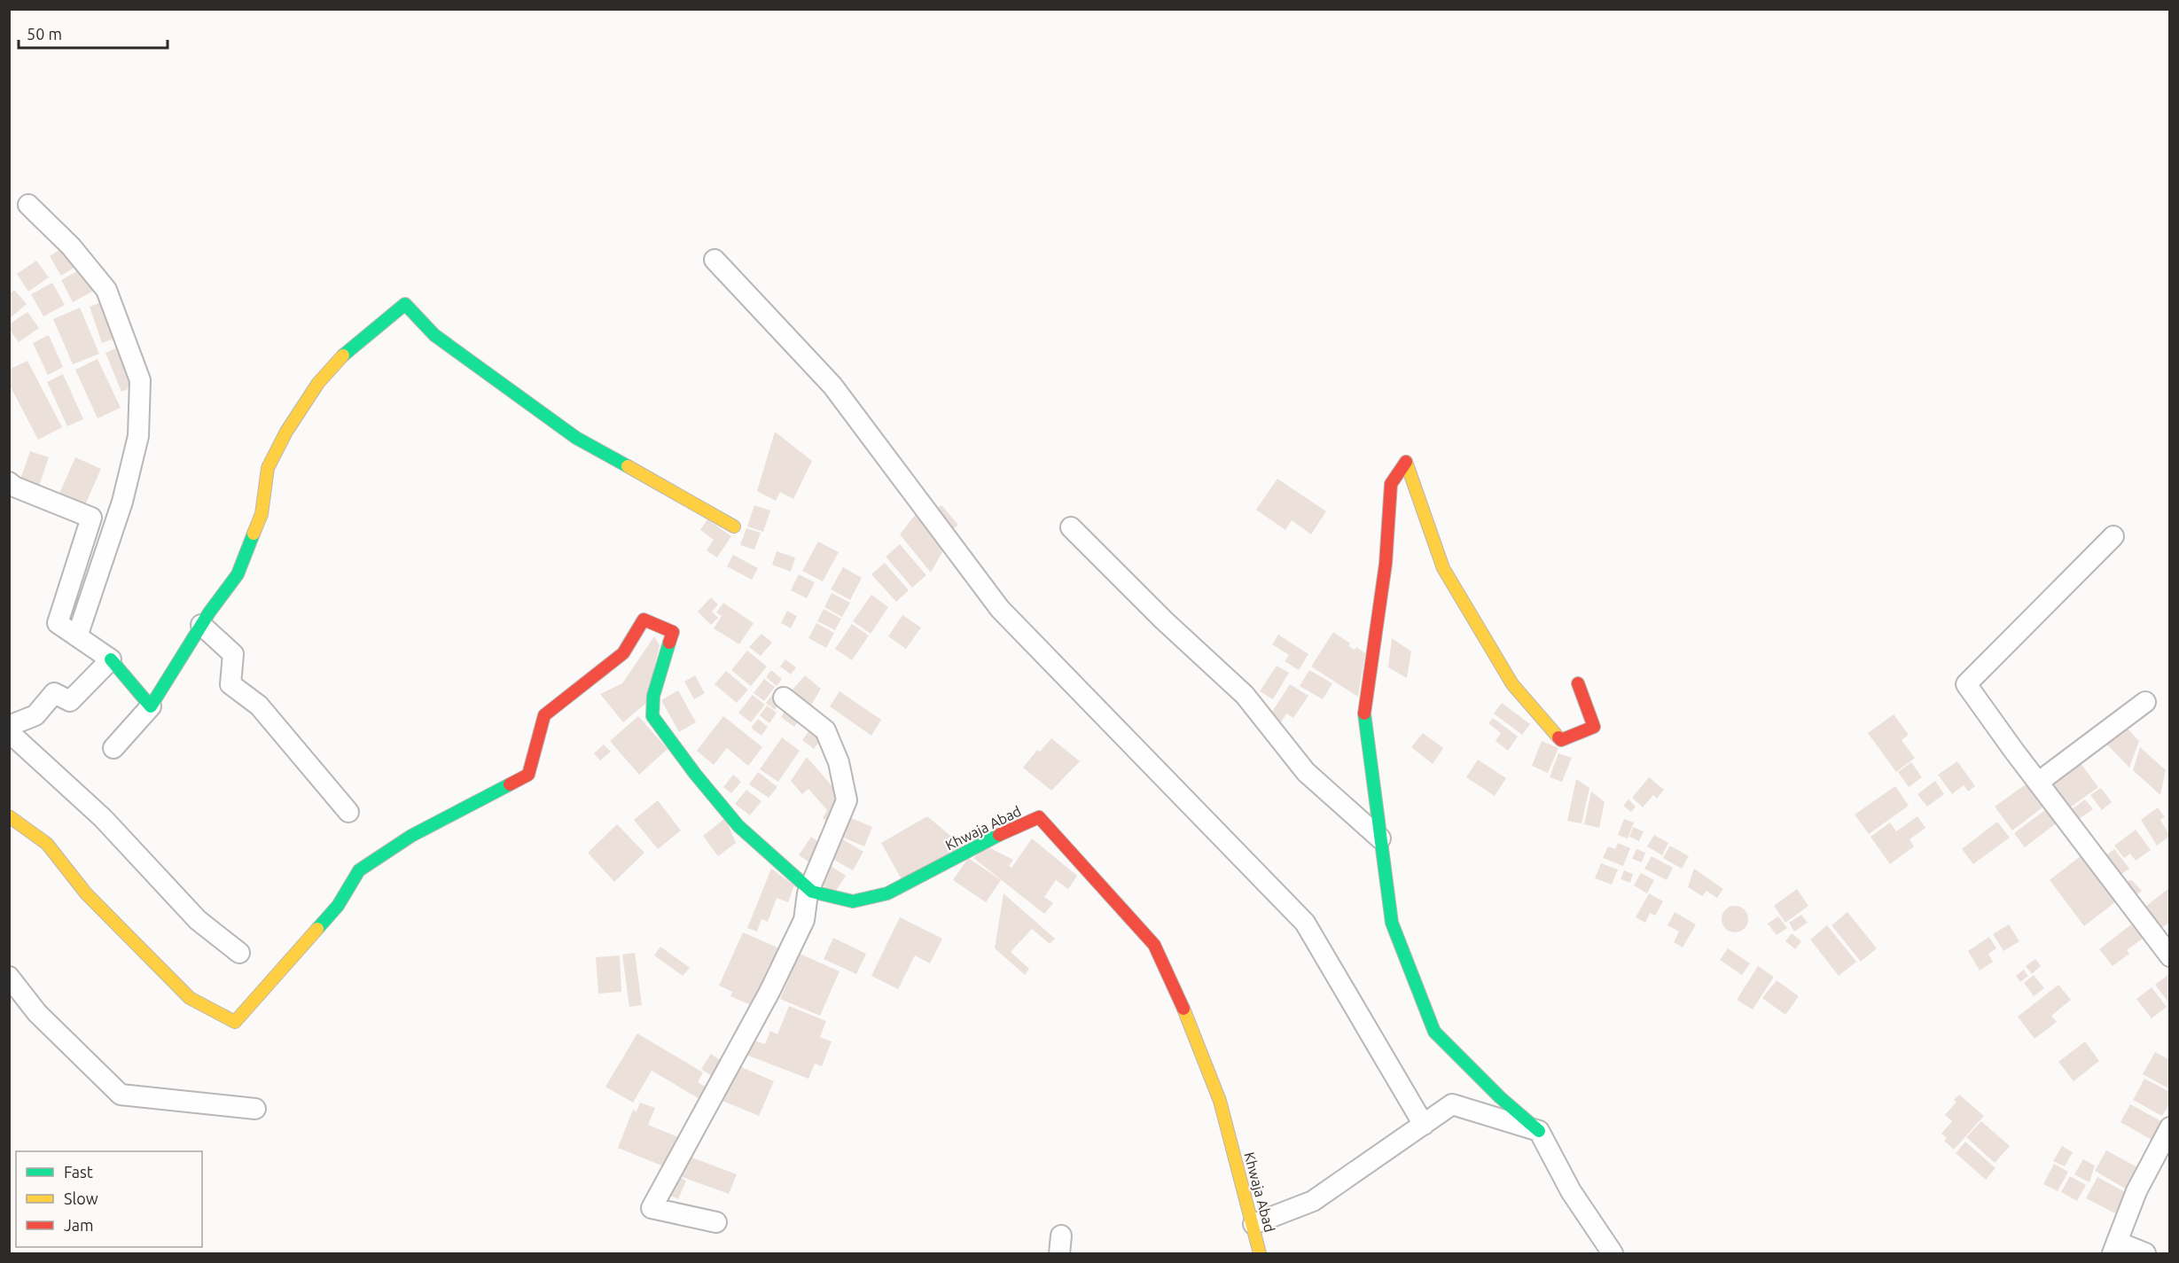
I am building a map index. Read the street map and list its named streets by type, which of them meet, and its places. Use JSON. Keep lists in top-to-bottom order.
{
  "streets": {
    "street": ["Khwaja Abad"]
  },
  "legend": ["Fast", "Slow", "Jam"],
  "scale_bar": "50 m"
}
